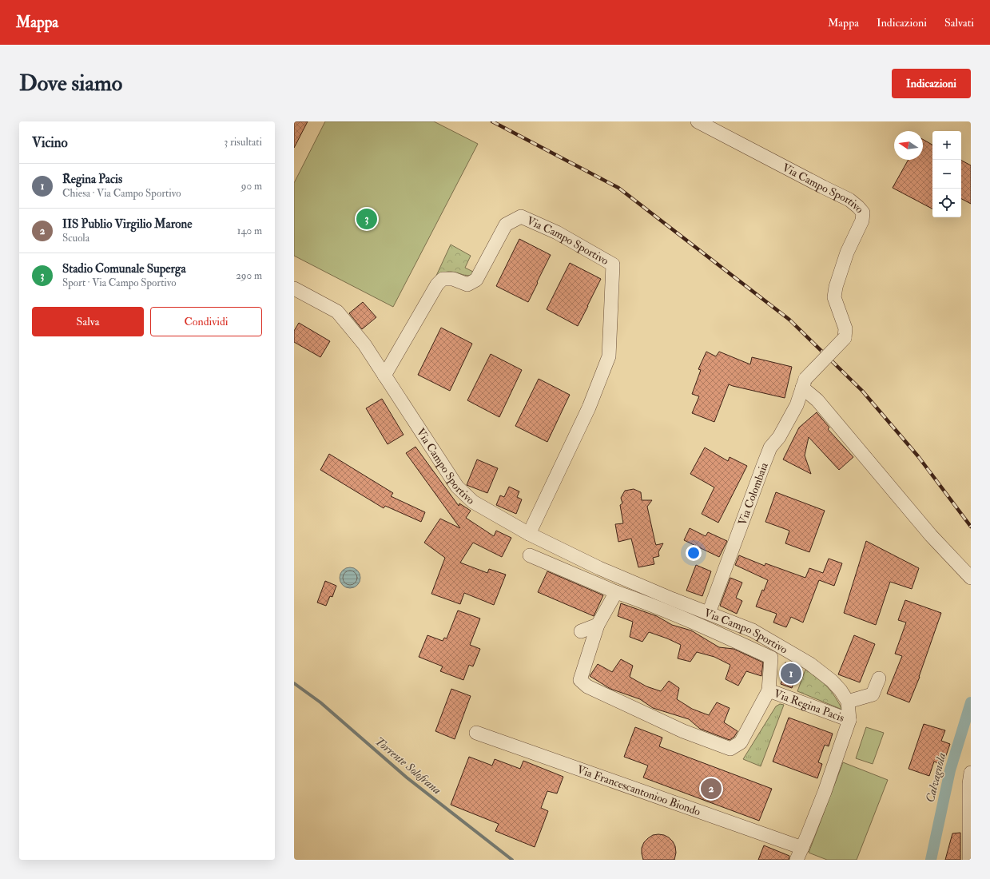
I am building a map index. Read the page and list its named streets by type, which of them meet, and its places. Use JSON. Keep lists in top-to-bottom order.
{
  "streets": {
    "street": [
      "Via Campo Sportivo",
      "Via Colombaia",
      "Via Regina Pacis",
      "Via Francescantonioo Biondo"
    ]
  },
  "crossings": [
    ["Via Campo Sportivo", "Via Colombaia"],
    ["Via Campo Sportivo", "Via Regina Pacis"],
    ["Via Campo Sportivo", "Via Francescantonioo Biondo"]
  ],
  "water": ["Torrente Solofrana", "Calvagnola"],
  "north": "left",
  "page": {
    "header": "Mappa",
    "nav": ["Mappa", "Indicazioni", "Salvati"],
    "buttons": [
      "Indicazioni",
      ["Salva", "Condividi"]
    ],
    "title": "Dove siamo",
    "heading": ["Vicino", "3 risultati"],
    "map_buttons": ["+", "−"],
    "list": [
      {
        "mark": "1",
        "name": "Regina Pacis",
        "note": "Chiesa · Via Campo Sportivo",
        "value": "90 m"
      },
      {
        "mark": "2",
        "name": "IIS Publio Virgilio Marone",
        "note": "Scuola",
        "value": "140 m"
      },
      {
        "mark": "3",
        "name": "Stadio Comunale Superga",
        "note": "Sport · Via Campo Sportivo",
        "value": "290 m"
      }
    ],
    "pins": ["3", "1", "2"]
  }
}
